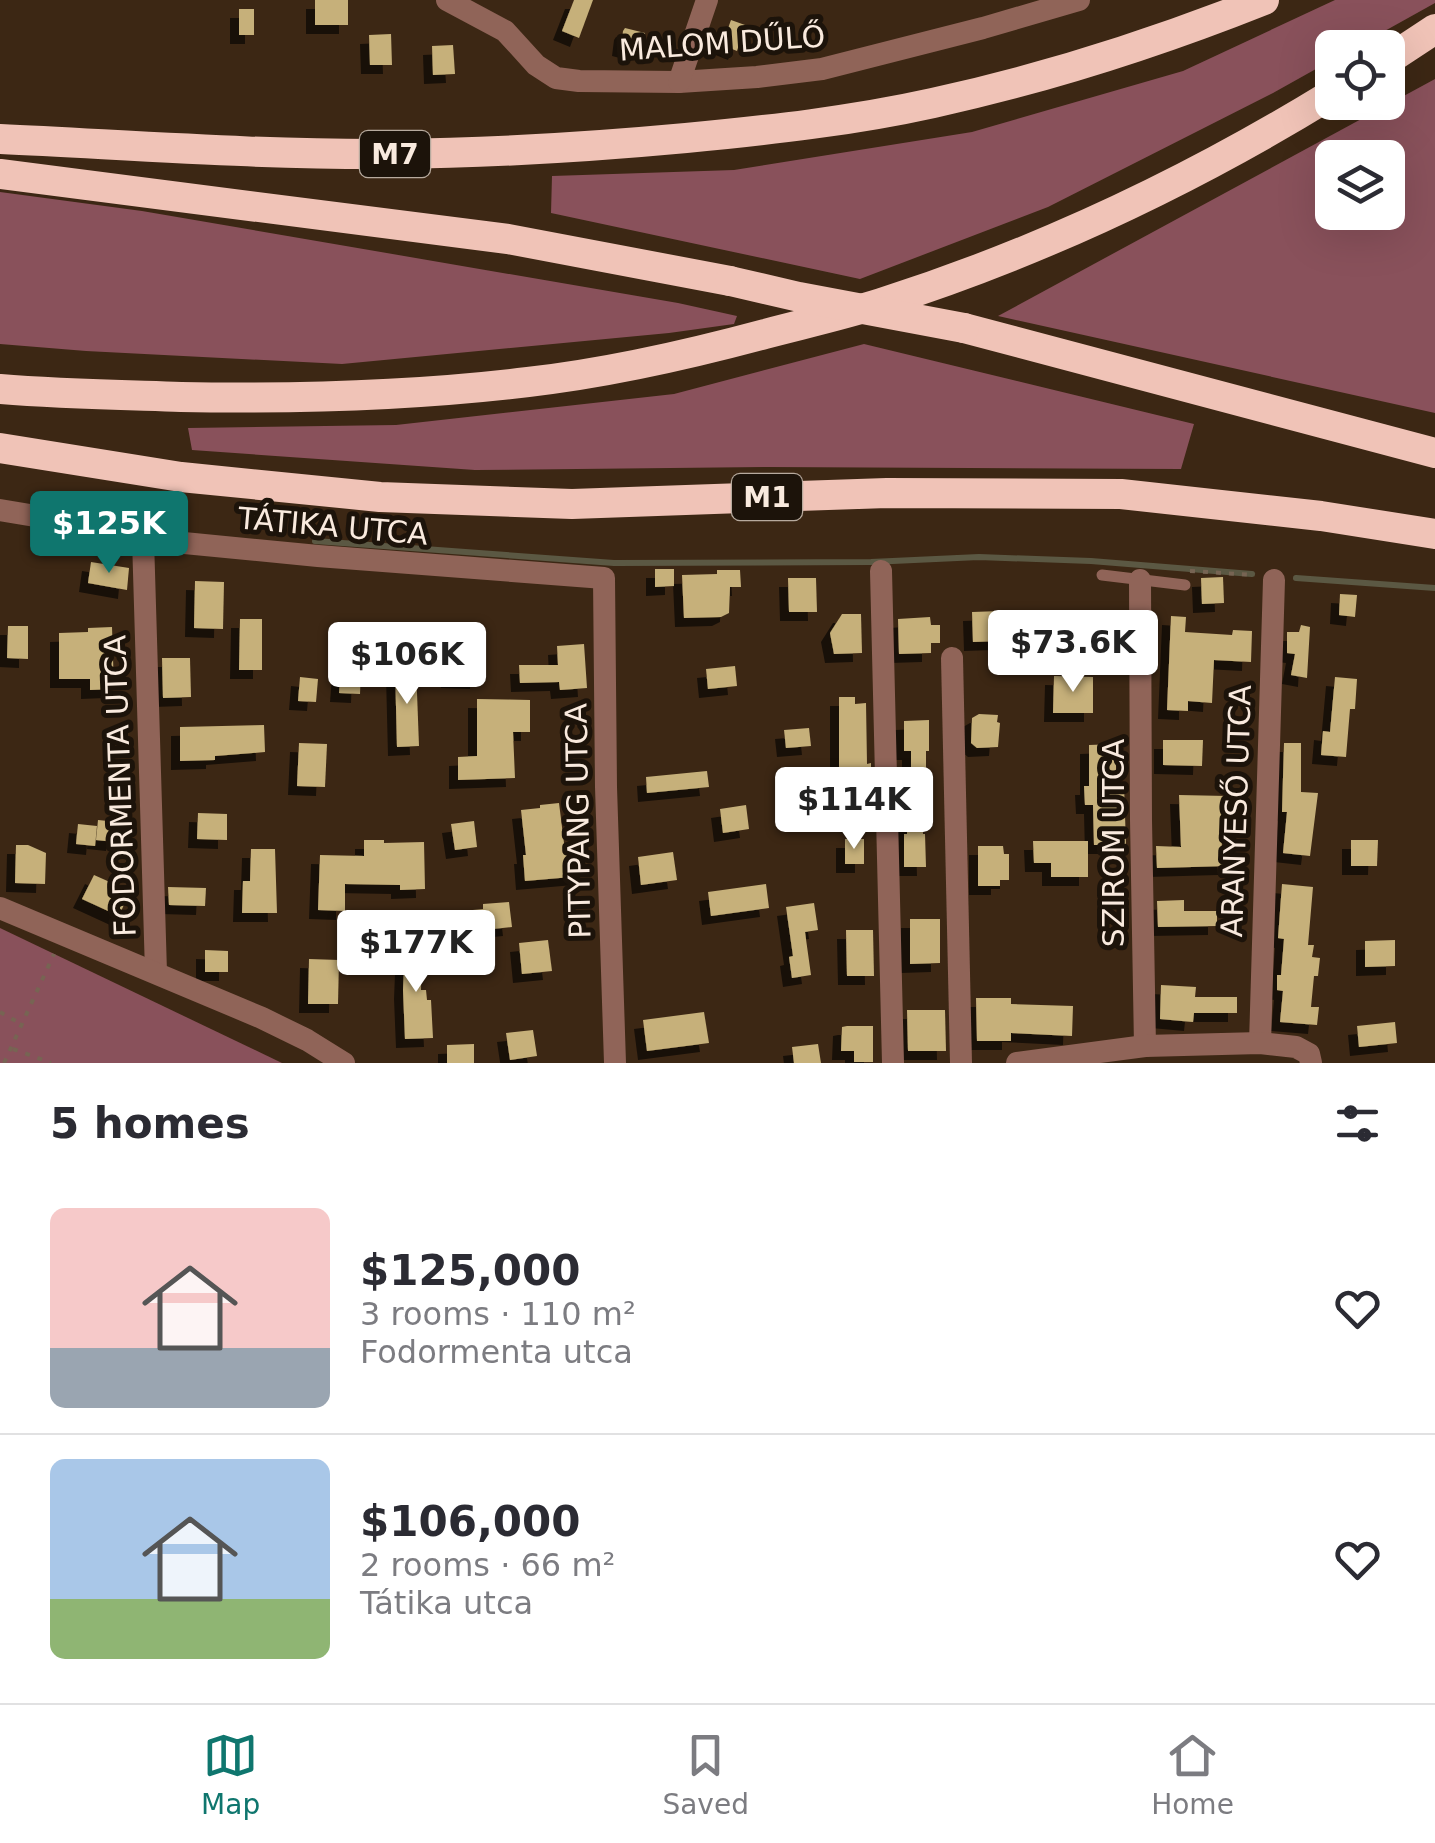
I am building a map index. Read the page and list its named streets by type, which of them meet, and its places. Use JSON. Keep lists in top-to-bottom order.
{
  "streets": {
    "highway": ["M7", "M1"],
    "street": [
      "MALOM DŰLŐ",
      "TÁTIKA UTCA",
      "FODORMENTA UTCA",
      "ARANYESŐ UTCA",
      "PITYPANG UTCA",
      "SZIROM UTCA"
    ]
  },
  "crossings": [
    ["TÁTIKA UTCA", "FODORMENTA UTCA"],
    ["TÁTIKA UTCA", "PITYPANG UTCA"]
  ],
  "page": {
    "price": [
      "$125K",
      "$73.6K",
      "$106K",
      "$114K",
      "$177K"
    ],
    "heading": "5 homes",
    "list": [
      {
        "name": "$125,000",
        "note": "3 rooms · 110 m² · Fodormenta utca"
      },
      {
        "name": "$106,000",
        "note": "2 rooms · 66 m² · Tátika utca"
      }
    ],
    "tabs": ["Map", "Saved", "Home"]
  }
}
